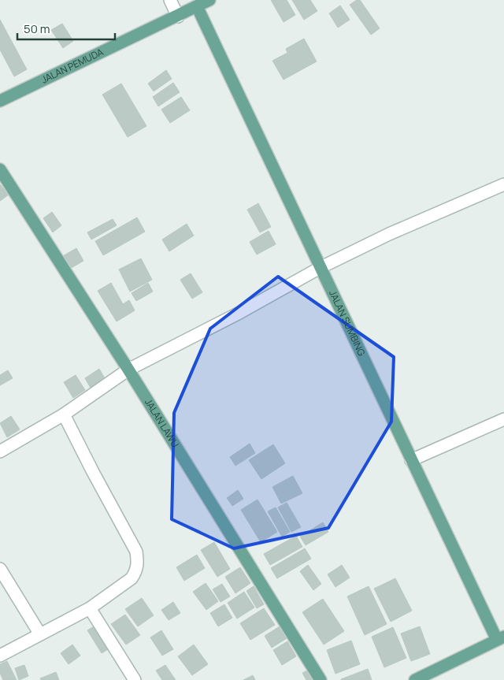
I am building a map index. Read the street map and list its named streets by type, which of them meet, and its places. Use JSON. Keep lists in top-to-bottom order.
{
  "streets": {
    "main road": ["JALAN PEMUDA", "JALAN SUMBING", "JALAN LAWU"]
  },
  "crossings": [
    ["JALAN PEMUDA", "JALAN SUMBING"]
  ],
  "scale_bar": "50 m"
}
